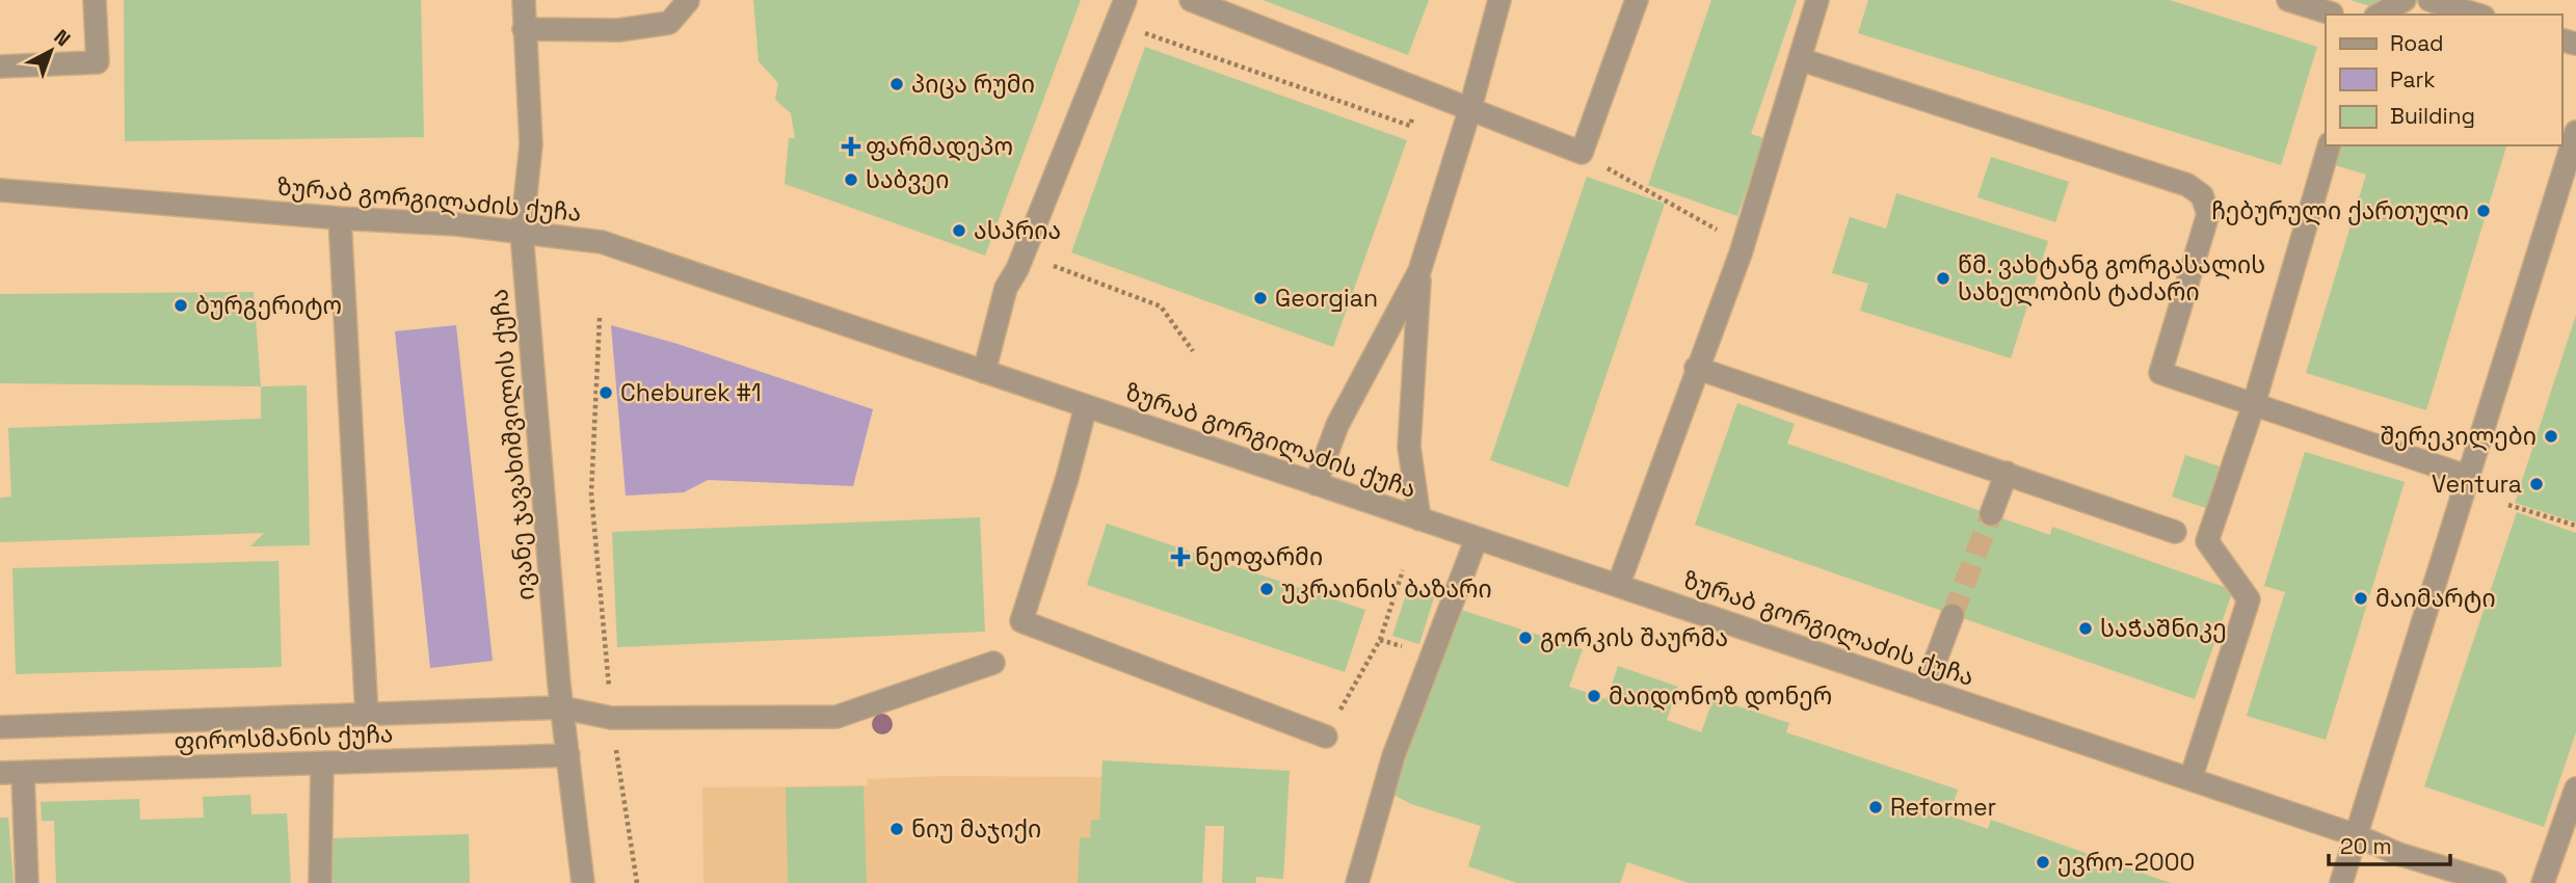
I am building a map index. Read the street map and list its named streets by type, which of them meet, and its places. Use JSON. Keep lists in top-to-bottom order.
{
  "streets": {
    "street": ["ზურაბ გორგილაძის ქუჩა", "ივანე ჯავახიშვილის ქუჩა", "ფიროსმანის ქუჩა"]
  },
  "crossings": [
    ["ზურაბ გორგილაძის ქუჩა", "ივანე ჯავახიშვილის ქუჩა"],
    ["ივანე ჯავახიშვილის ქუჩა", "ფიროსმანის ქუჩა"]
  ],
  "places": {
    "other": [
      "პიცა რუმი",
      "საბვეი",
      "ჩებურული ქართული",
      "ასპრია",
      "წმ. ვახტანგ გორგასალის სახელობის ტაძარი",
      "Georgian",
      "ბურგერიტო",
      "Cheburek #1",
      "შერეკილები",
      "Ventura",
      "უკრაინის ბაზარი",
      "მაიმარტი",
      "საᲭაᲨნიკე",
      "გორკის შაურმა",
      "მაიდონოზ დონერ",
      "Reformer",
      "ნიუ მაჯიქი",
      "ევრო-2000"
    ],
    "health": ["ფარმადეპო", "ნეოფარმი"]
  },
  "legend": ["Road", "Park", "Building"],
  "scale_bar": "20 m",
  "north": "top right"
}
